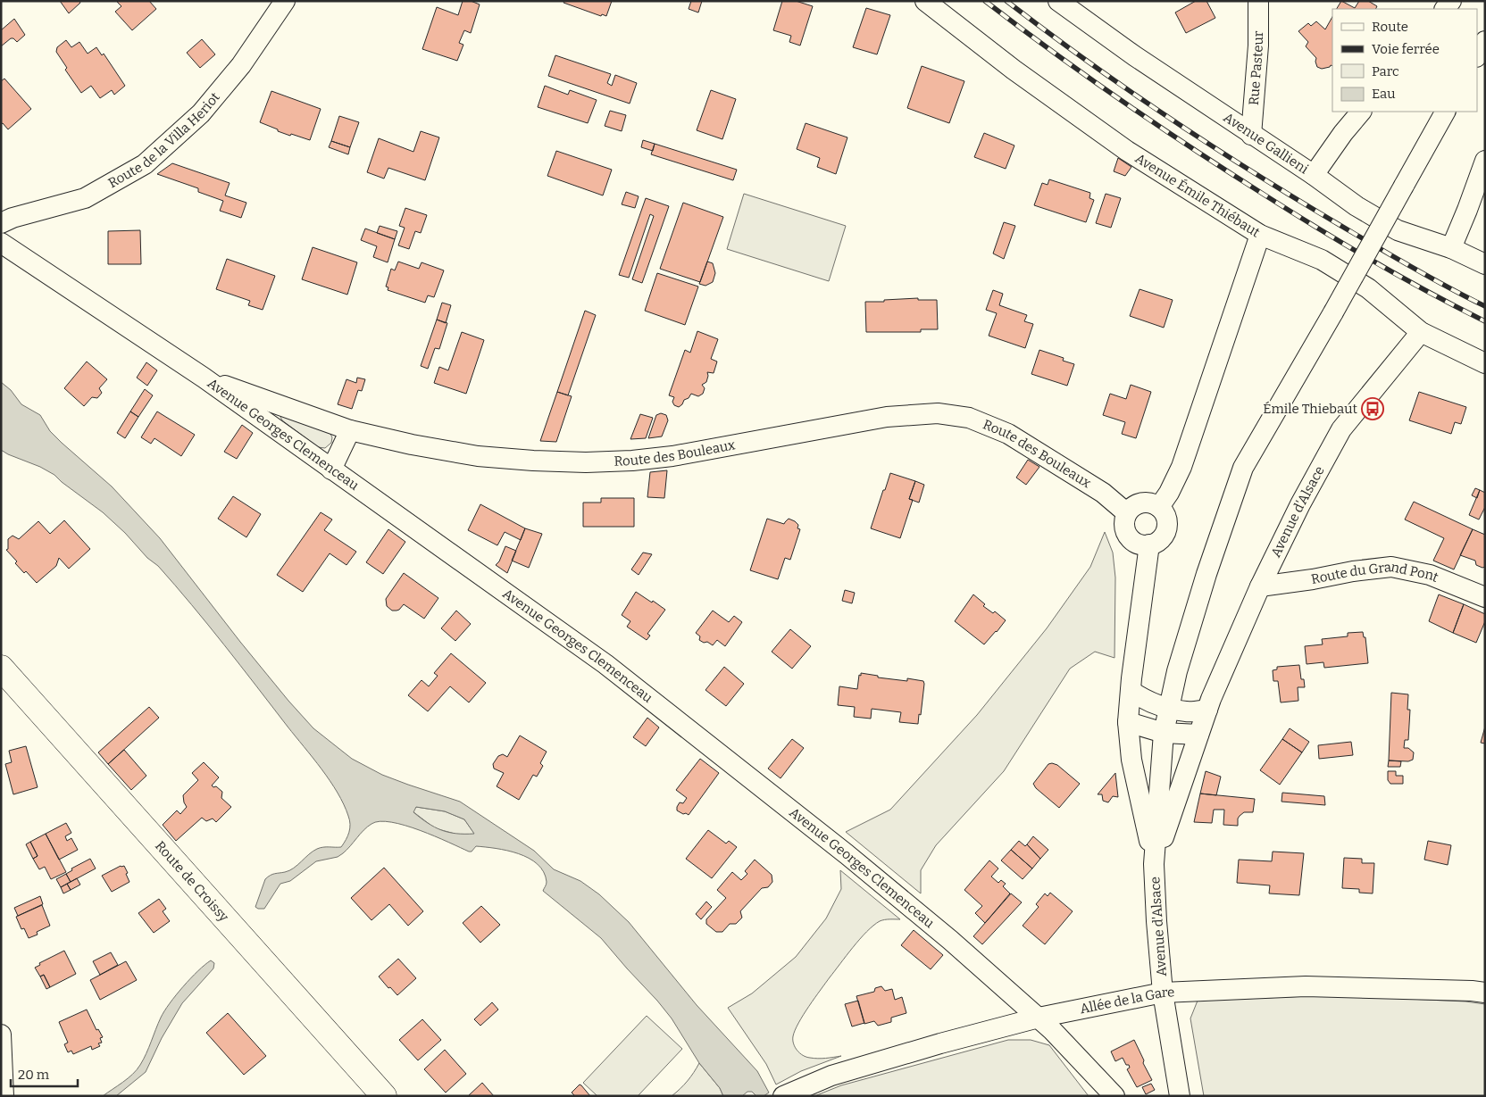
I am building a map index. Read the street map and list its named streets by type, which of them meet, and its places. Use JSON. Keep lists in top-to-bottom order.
{
  "streets": {
    "main road": ["Route de Croissy"],
    "street": [
      "Rue Pasteur",
      "Route de la Villa Heriot",
      "Avenue Gallieni",
      "Avenue Émile Thiébaut",
      "Avenue Georges Clemenceau",
      "Route des Bouleaux",
      "Avenue d'Alsace",
      "Route du Grand Pont",
      "Allée de la Gare"
    ]
  },
  "crossings": [
    ["Rue Pasteur", "Avenue Gallieni"],
    ["Avenue Émile Thiébaut", "Avenue d'Alsace"],
    ["Avenue Georges Clemenceau", "Route des Bouleaux"],
    ["Avenue Georges Clemenceau", "Allée de la Gare"],
    ["Route des Bouleaux", "Avenue d'Alsace"],
    ["Avenue d'Alsace", "Route du Grand Pont"],
    ["Avenue d'Alsace", "Allée de la Gare"]
  ],
  "places": {
    "bus stop": ["Émile Thiebaut"]
  },
  "legend": [
    "Route",
    "Voie ferrée",
    "Parc",
    "Eau"
  ],
  "scale_bar": "20 m"
}
